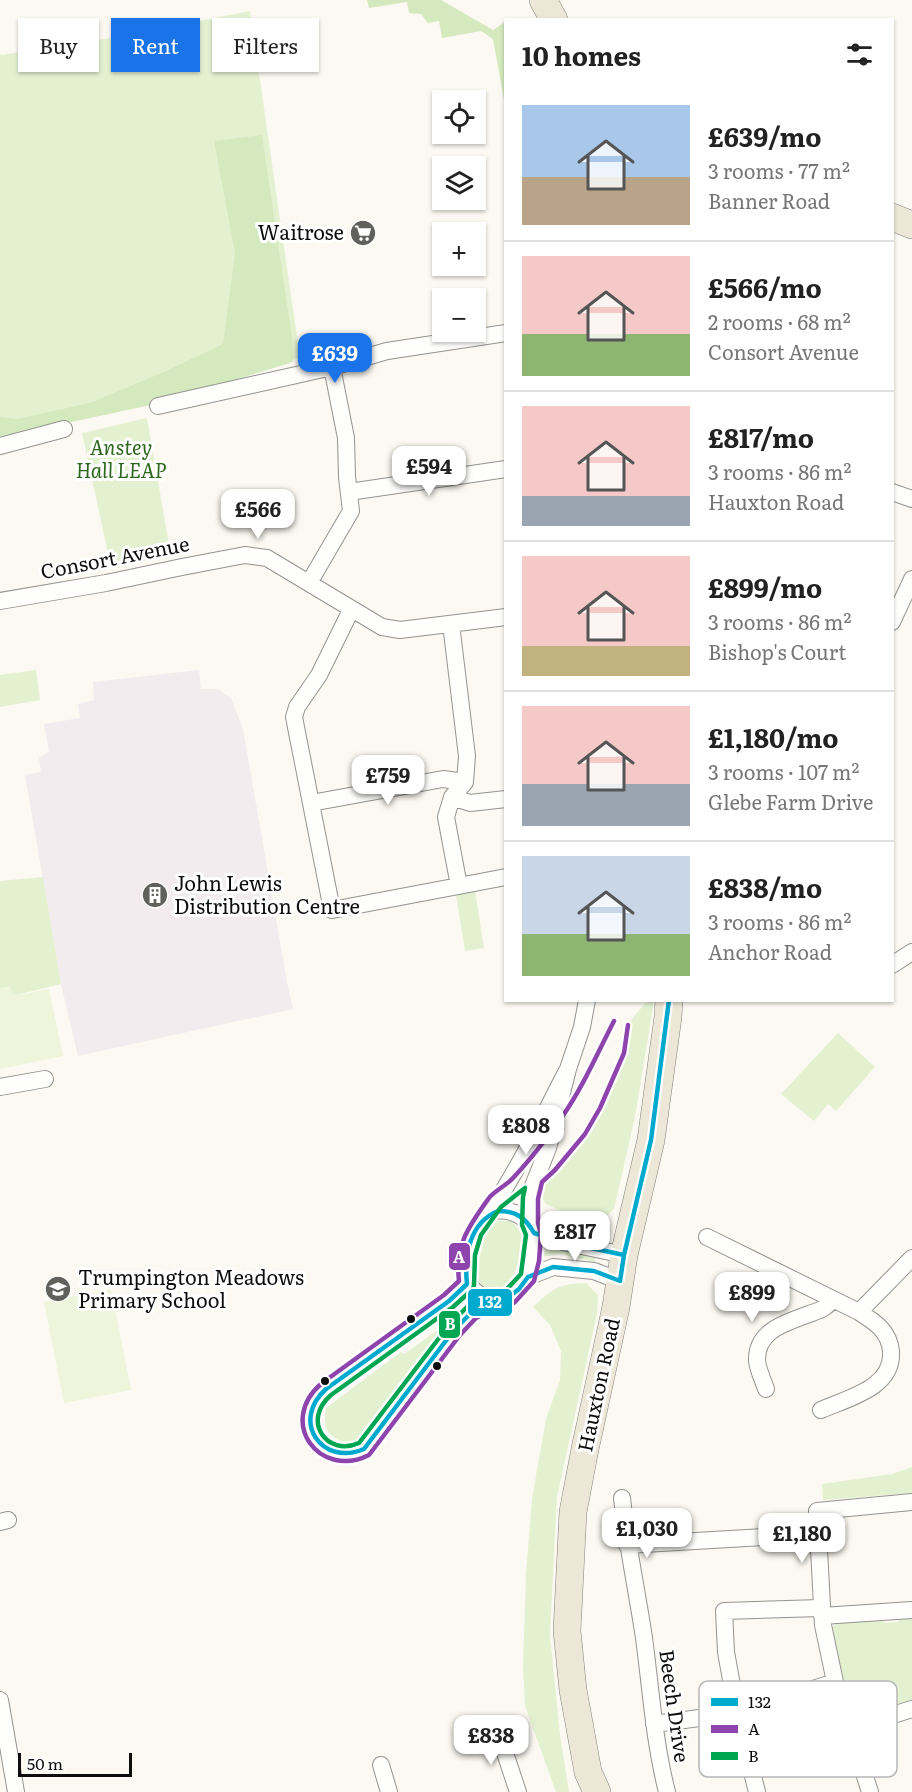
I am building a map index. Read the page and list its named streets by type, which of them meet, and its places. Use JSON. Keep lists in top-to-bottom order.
{
  "streets": {
    "main road": ["Hauxton Road"],
    "street": ["Consort Avenue", "Beech Drive"]
  },
  "parks": ["Anstey Hall LEAP"],
  "places": {
    "supermarket": ["Waitrose"],
    "building": ["John Lewis Distribution Centre"],
    "school or university": ["Trumpington Meadows Primary School"]
  },
  "lines": ["transit line 132", "transit line A", "transit line B"],
  "legend": ["132", "A", "B"],
  "scale_bar": "50 m",
  "page": {
    "chip": ["Buy", "Rent", "Filters"],
    "heading": "10 homes",
    "map_buttons": ["+", "−"],
    "list": [
      {
        "name": "£639/mo",
        "note": "3 rooms · 77 m² · Banner Road"
      },
      {
        "name": "£566/mo",
        "note": "2 rooms · 68 m² · Consort Avenue"
      },
      {
        "name": "£817/mo",
        "note": "3 rooms · 86 m² · Hauxton Road"
      },
      {
        "name": "£899/mo",
        "note": "3 rooms · 86 m² · Bishop's Court"
      },
      {
        "name": "£1,180/mo",
        "note": "3 rooms · 107 m² · Glebe Farm Drive"
      },
      {
        "name": "£838/mo",
        "note": "3 rooms · 86 m² · Anchor Road"
      }
    ],
    "price": [
      "£639",
      "£594",
      "£566",
      "£759",
      "£808",
      "£817",
      "£899",
      "£1,030",
      "£1,180",
      "£838"
    ],
    "scale": "50 m"
  }
}
